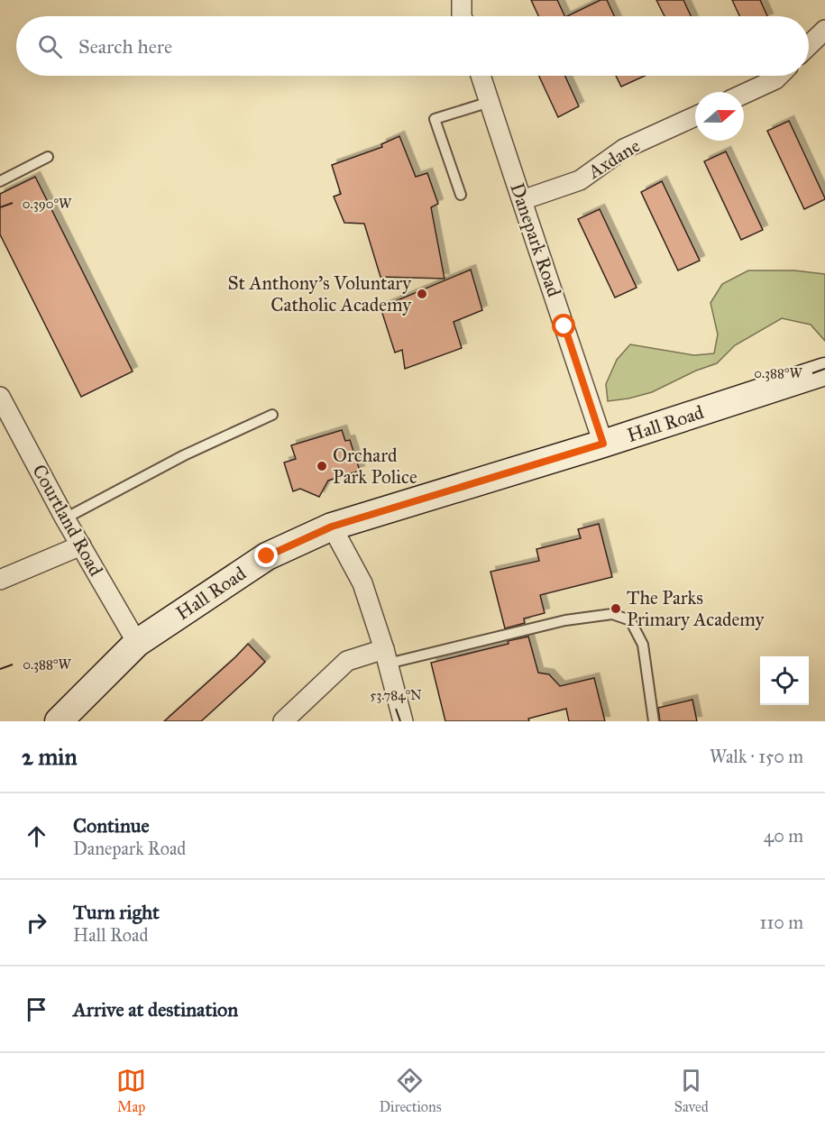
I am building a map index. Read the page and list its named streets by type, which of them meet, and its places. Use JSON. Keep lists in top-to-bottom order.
{
  "streets": {
    "street": [
      "Axdane",
      "Danepark Road",
      "Hall Road",
      "Courtland Road"
    ]
  },
  "crossings": [
    ["Axdane", "Danepark Road"],
    ["Danepark Road", "Hall Road"],
    ["Hall Road", "Courtland Road"]
  ],
  "places": ["St Anthony's Voluntary Catholic Academy", "Orchard Park Police", "The Parks Primary Academy"],
  "north": "right",
  "page": {
    "search": "Search here",
    "heading": ["2 min", "Walk · 150 m"],
    "list": [
      ["Continue", "Danepark Road", "40 m"],
      ["Turn right", "Hall Road", "110 m"],
      "Arrive at destination"
    ],
    "nav": ["Map", "Directions", "Saved"]
  },
  "coordinates": ["0.390°W", "0.388°W", "53.784°N"]
}
